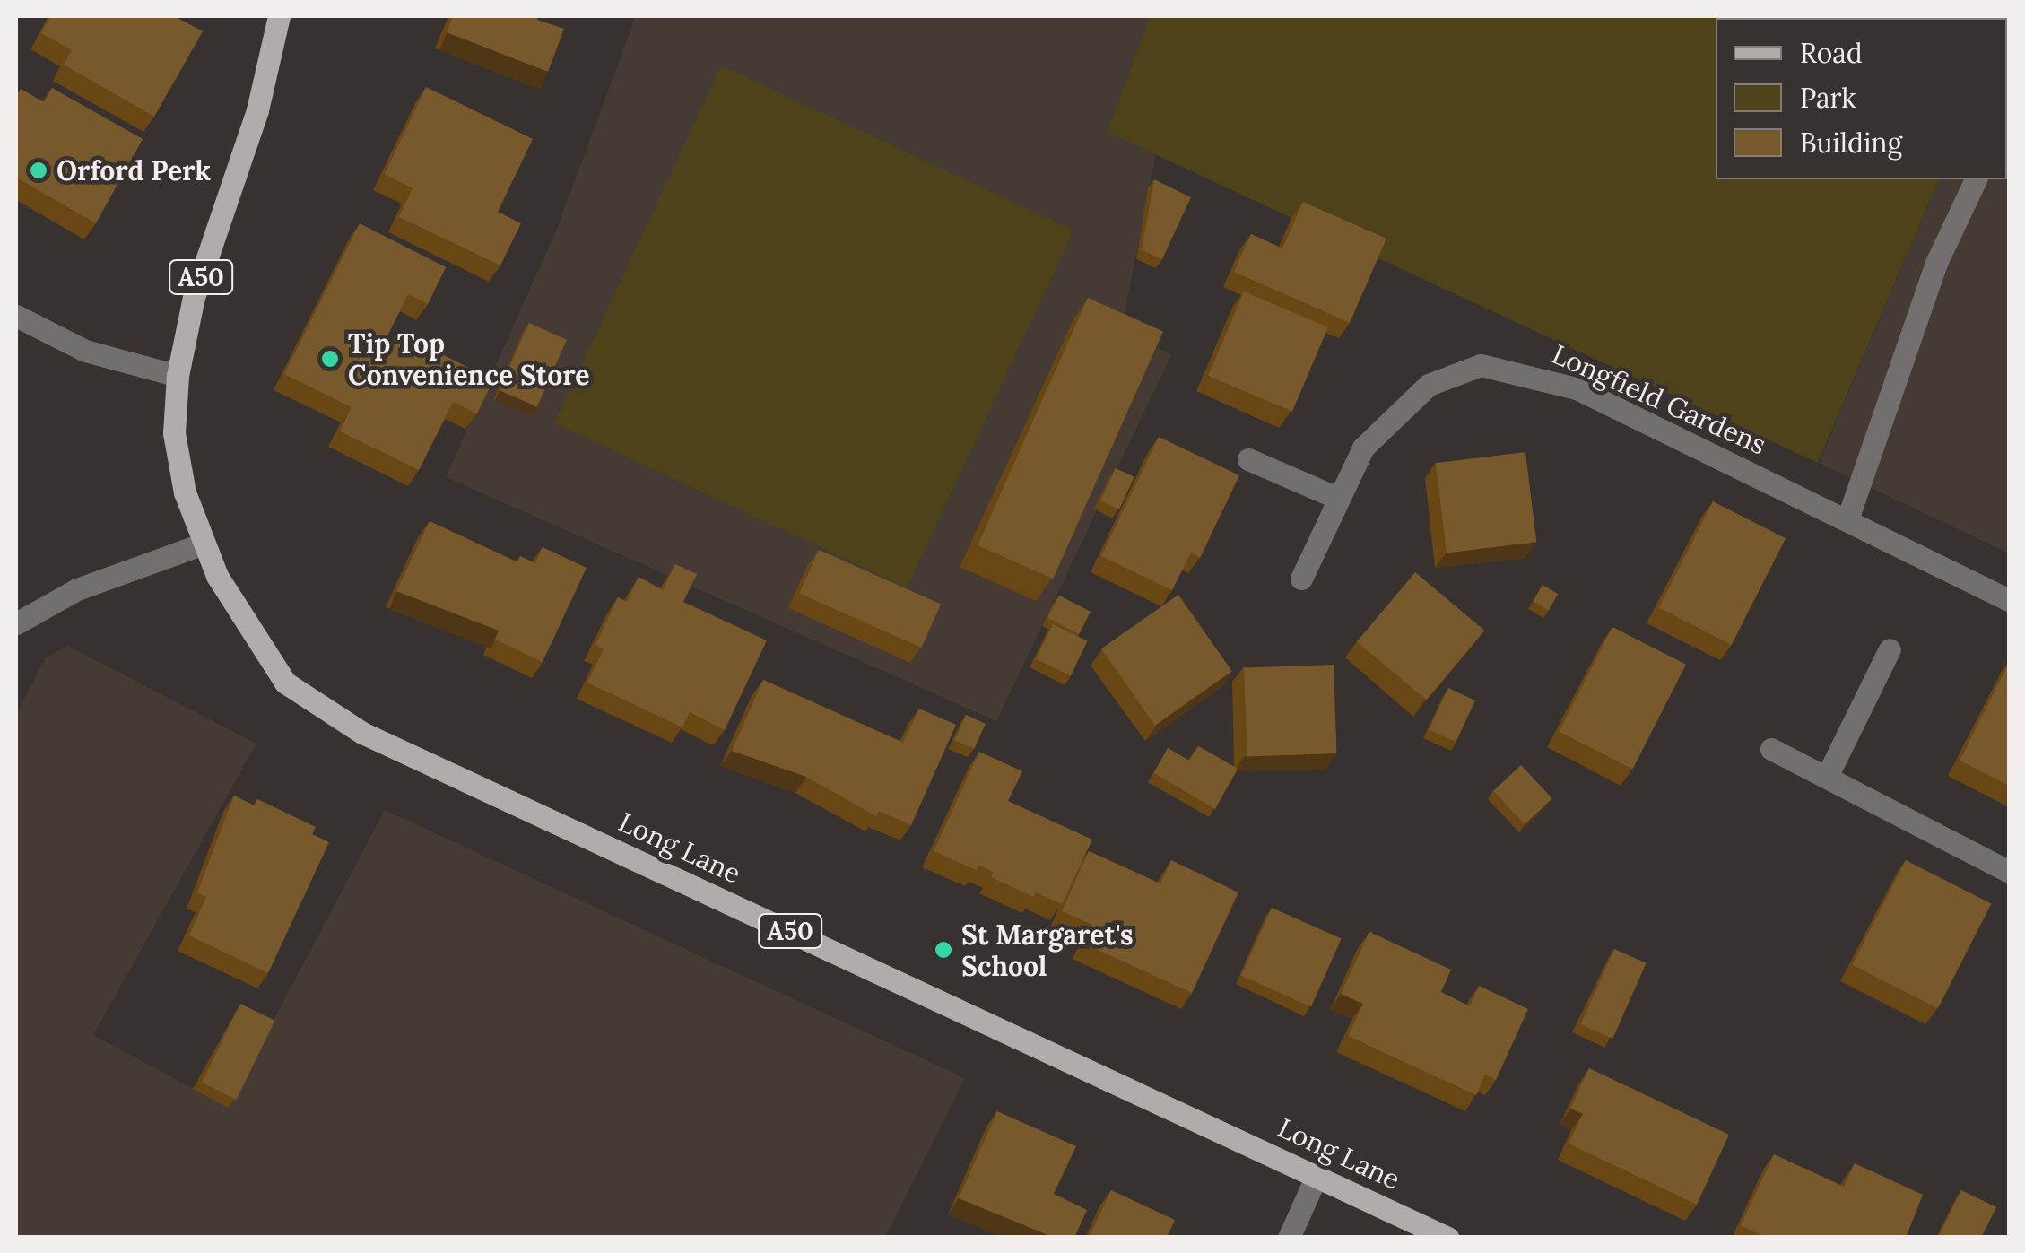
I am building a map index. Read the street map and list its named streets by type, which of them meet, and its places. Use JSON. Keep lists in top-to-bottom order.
{
  "streets": {
    "main road": ["A50", "Long Lane"],
    "street": ["Longfield Gardens"]
  },
  "crossings": [
    ["A50", "Long Lane"]
  ],
  "places": ["Orford Perk", "Tip Top Convenience Store", "St Margaret's School"],
  "legend": ["Road", "Park", "Building"]
}
